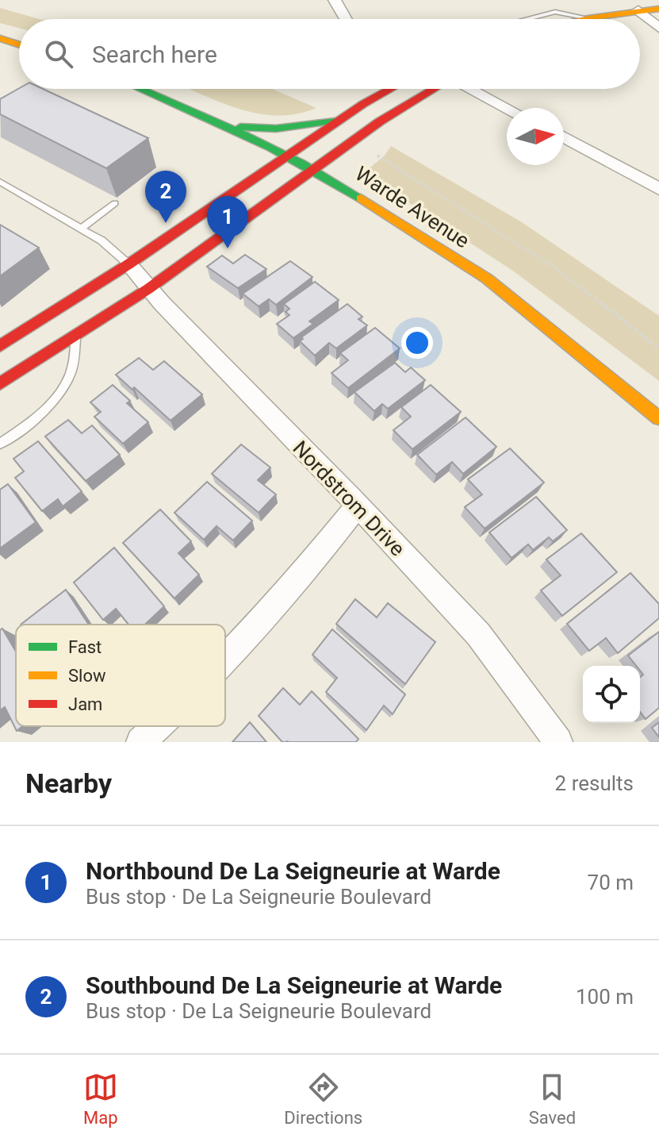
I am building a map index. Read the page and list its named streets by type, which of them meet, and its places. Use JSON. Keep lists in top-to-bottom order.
{
  "streets": {
    "street": ["Warde Avenue", "Nordstrom Drive"]
  },
  "legend": ["Fast", "Slow", "Jam"],
  "north": "right",
  "page": {
    "search": "Search here",
    "pins": ["2", "1"],
    "heading": ["Nearby", "2 results"],
    "list": [
      {
        "mark": "1",
        "name": "Northbound De La Seigneurie at Warde",
        "note": "Bus stop · De La Seigneurie Boulevard",
        "value": "70 m"
      },
      {
        "mark": "2",
        "name": "Southbound De La Seigneurie at Warde",
        "note": "Bus stop · De La Seigneurie Boulevard",
        "value": "100 m"
      }
    ],
    "nav": ["Map", "Directions", "Saved"]
  }
}
